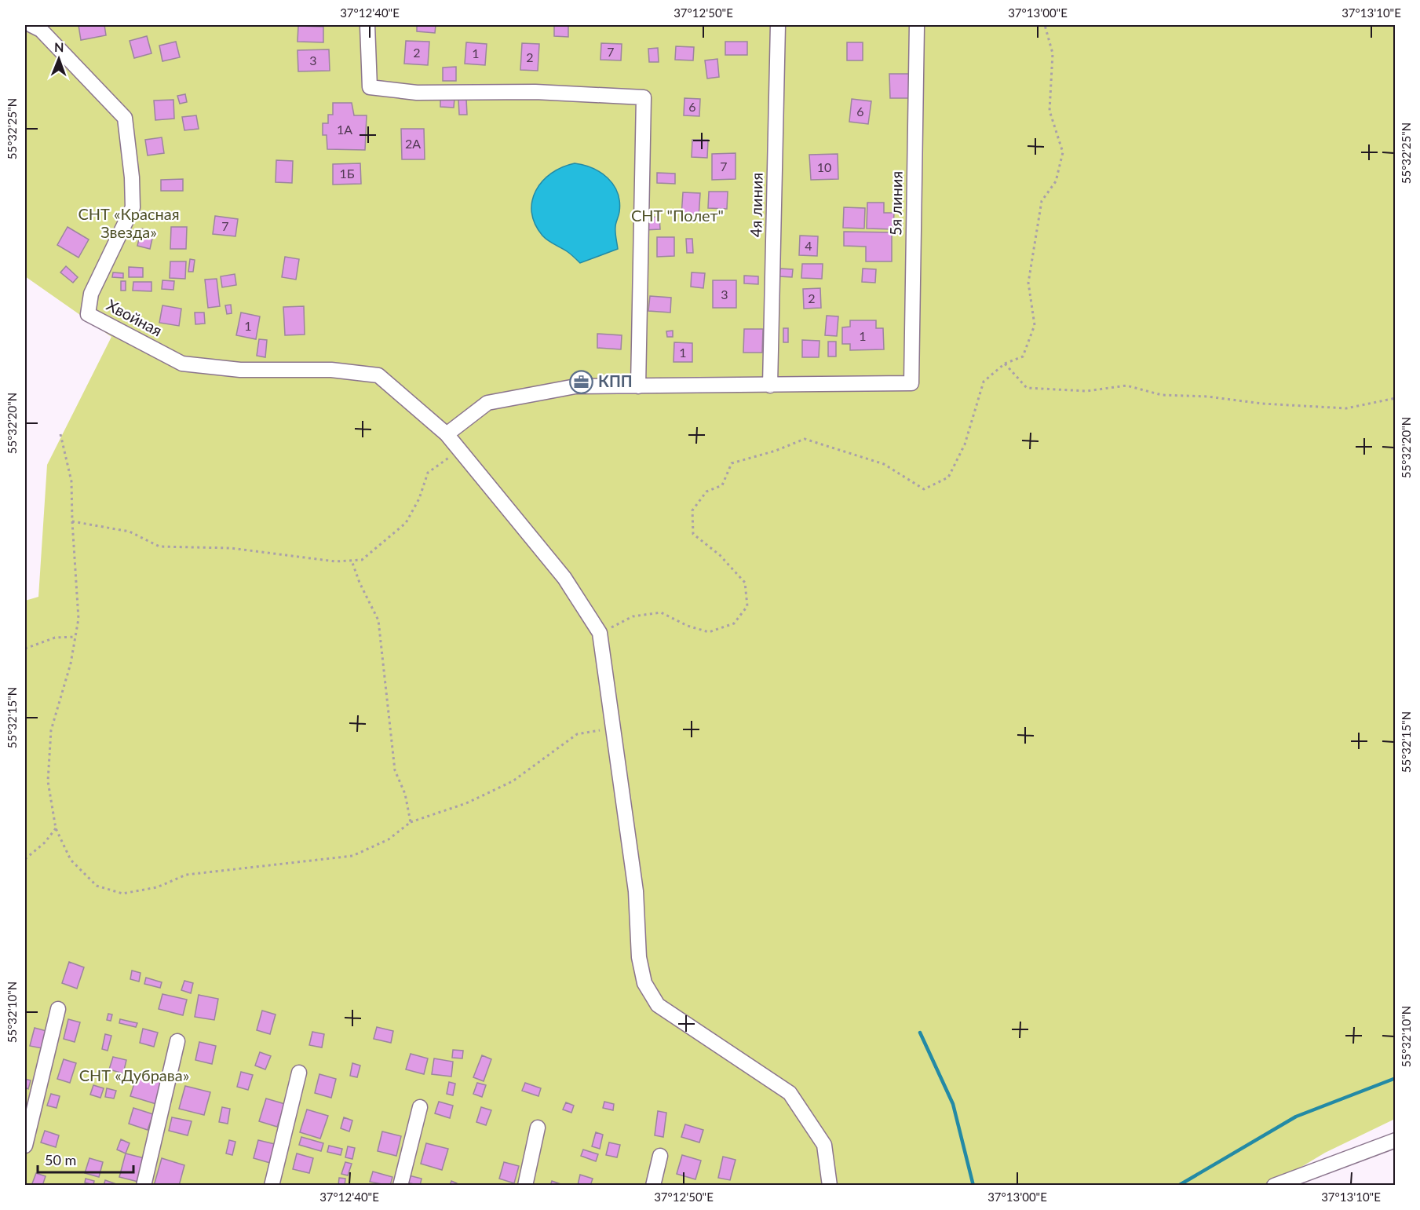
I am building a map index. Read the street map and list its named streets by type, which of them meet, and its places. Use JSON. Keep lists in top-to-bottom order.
{
  "streets": {
    "street": ["5я линия", "4я линия", "Хвойная"]
  },
  "crossings": [
    ["5я линия", "4я линия"]
  ],
  "parks": ["СНТ «Красная Звезда»", "СНТ \"Полет\"", "СНТ «Дубрава»"],
  "places": {
    "office": ["КПП"]
  },
  "house_numbers": [
    "7",
    "2",
    "1",
    "2",
    "3",
    "6",
    "6",
    "1А",
    "2А",
    "7",
    "10",
    "1Б",
    "7",
    "4",
    "3",
    "2",
    "1",
    "1",
    "1"
  ],
  "scale_bar": "50 m",
  "north": "top",
  "coordinates": [
    "37°12'40\"E",
    "37°12'50\"E",
    "37°13'00\"E",
    "37°13'10\"E",
    "55°32'25\"N",
    "55°32'20\"N",
    "55°32'15\"N",
    "55°32'10\"N"
  ]
}
